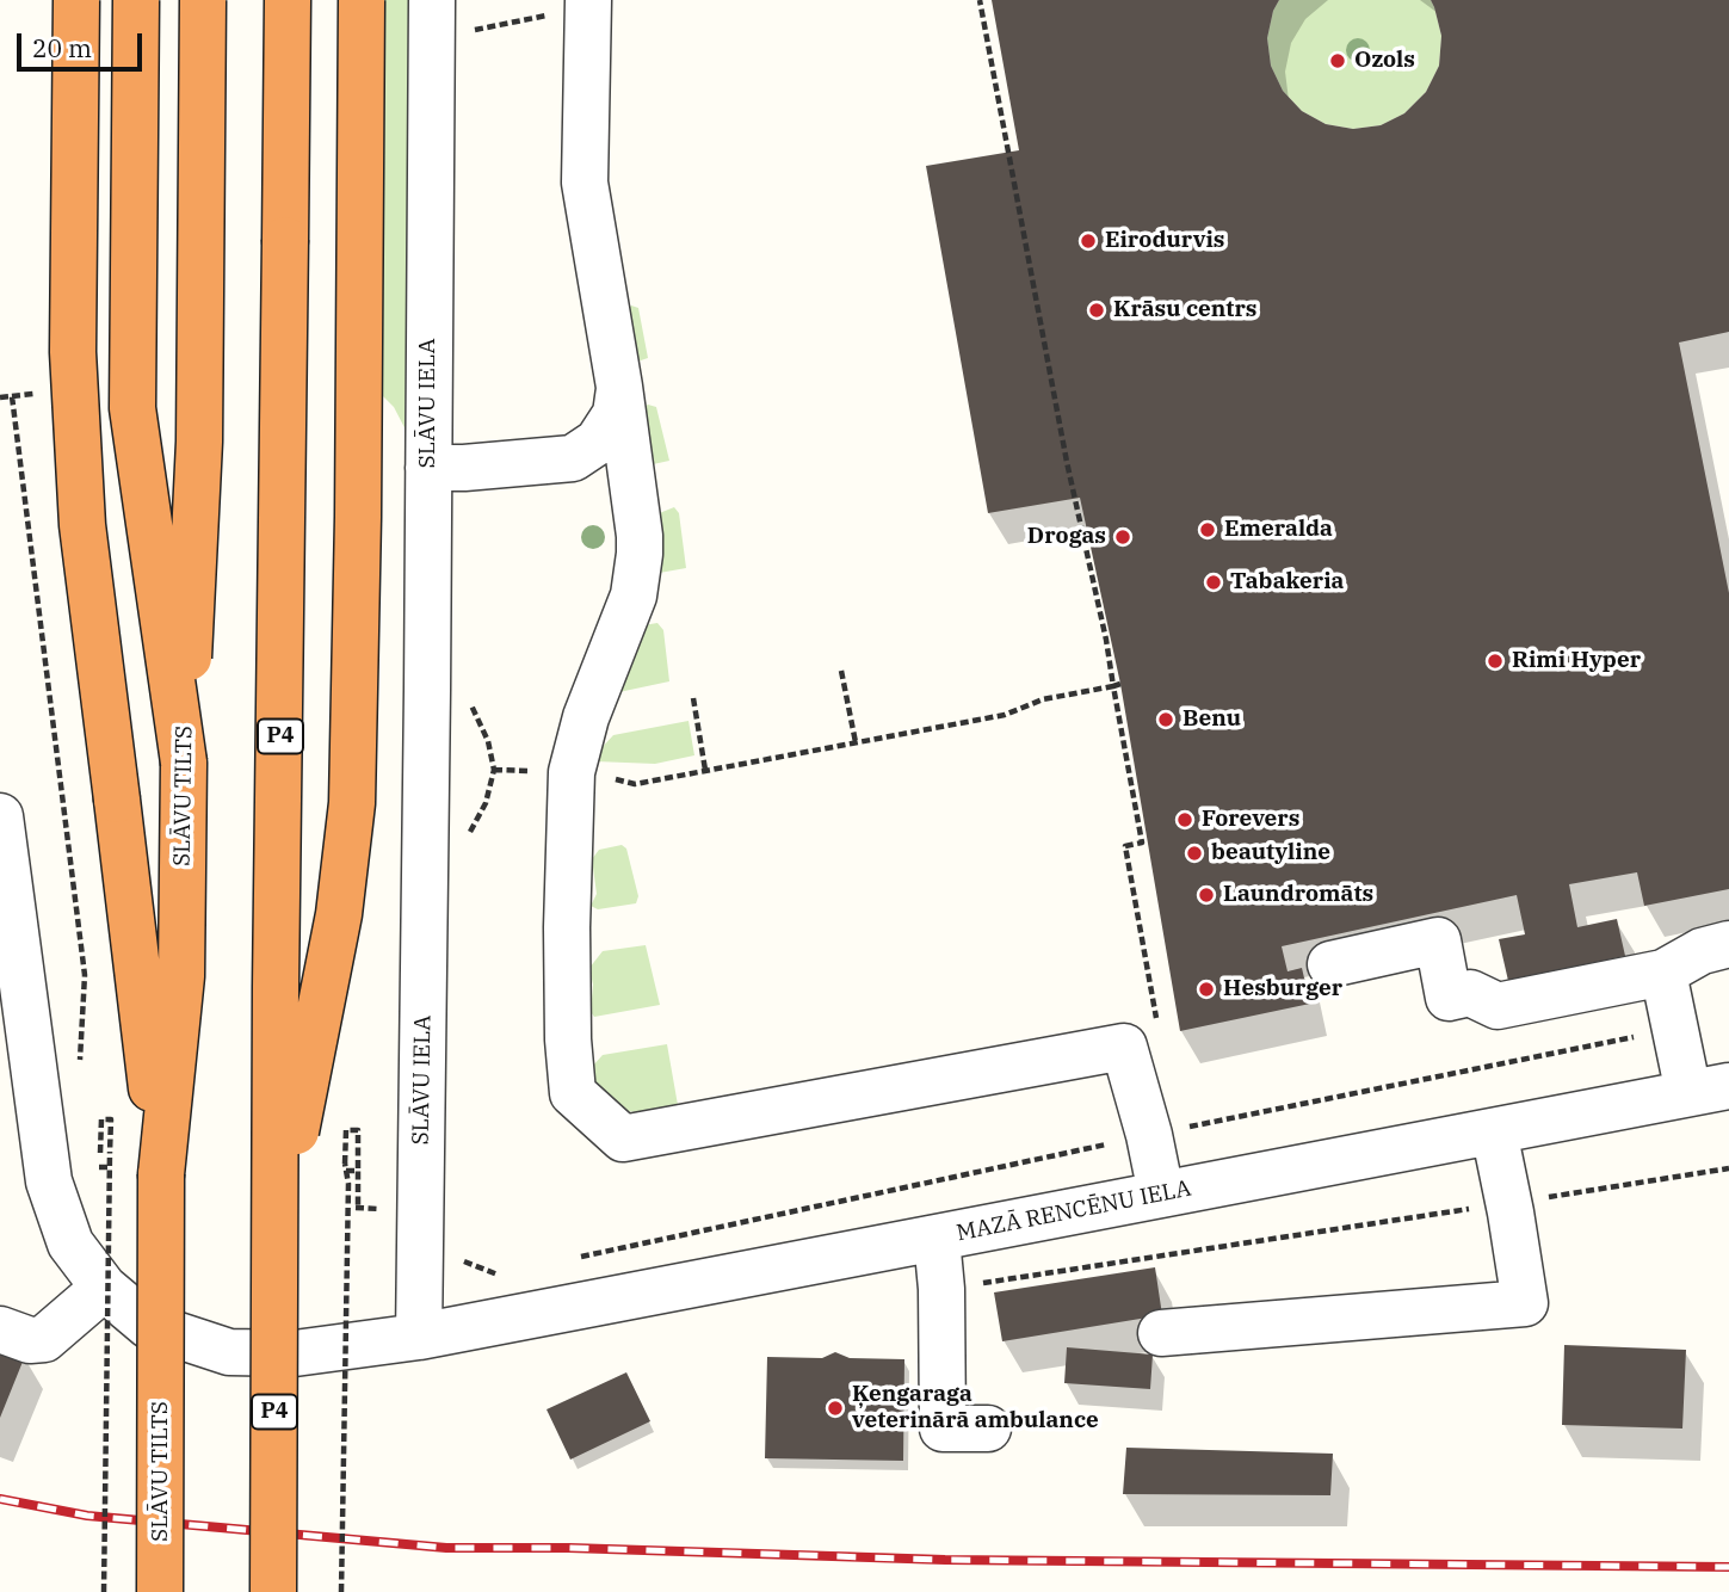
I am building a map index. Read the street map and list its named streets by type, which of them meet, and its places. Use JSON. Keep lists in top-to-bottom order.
{
  "streets": {
    "highway": ["P4", "SLĀVU TILTS"],
    "street": ["SLĀVU IELA", "MAZĀ RENCĒNU IELA"]
  },
  "crossings": [
    ["SLĀVU IELA", "MAZĀ RENCĒNU IELA"]
  ],
  "places": [
    "Ozols",
    "Eirodurvis",
    "Krāsu centrs",
    "Emeralda",
    "Drogas",
    "Tabakeria",
    "Rimi Hyper",
    "Benu",
    "Forevers",
    "beautyline",
    "Laundromāts",
    "Hesburger",
    "Ķengaraga veterinārā ambulance"
  ],
  "scale_bar": "20 m"
}
